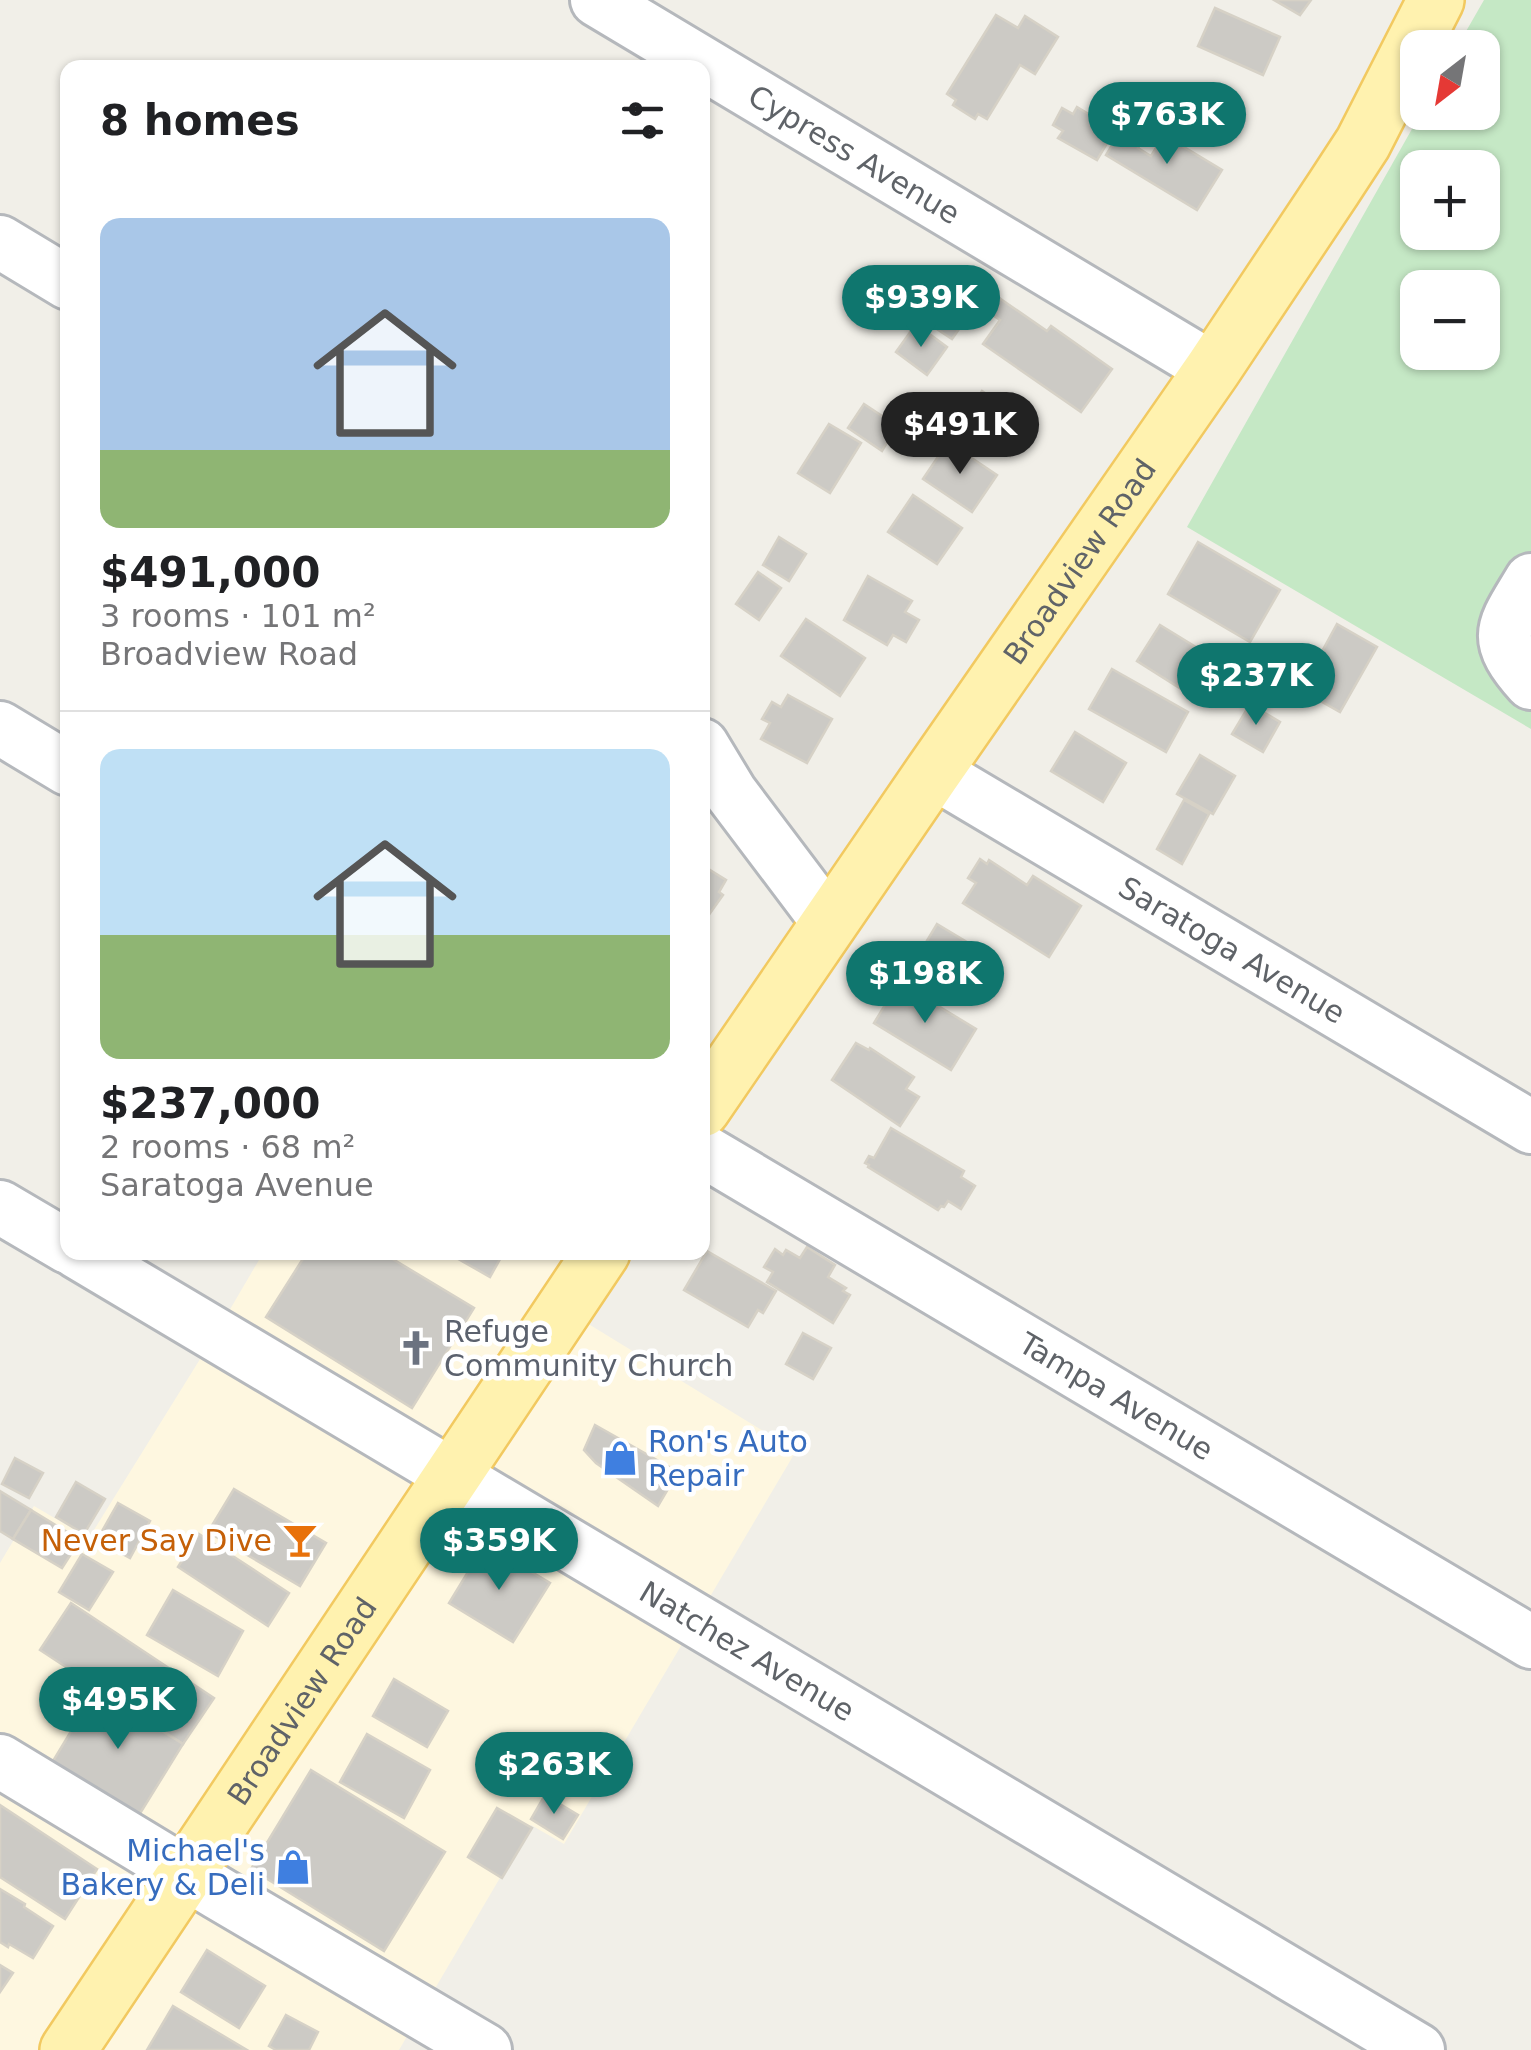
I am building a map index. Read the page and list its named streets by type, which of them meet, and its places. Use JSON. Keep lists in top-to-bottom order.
{
  "streets": {
    "main road": ["Broadview Road"],
    "street": [
      "Cypress Avenue",
      "Saratoga Avenue",
      "Tampa Avenue",
      "Natchez Avenue"
    ]
  },
  "crossings": [
    ["Cypress Avenue", "Broadview Road"],
    ["Broadview Road", "Saratoga Avenue"],
    ["Broadview Road", "Natchez Avenue"]
  ],
  "places": {
    "church": ["Refuge Community Church"],
    "shop": ["Ron's Auto Repair", "Michael's Bakery & Deli"],
    "bar": ["Never Say Dive"]
  },
  "north": "bottom left",
  "page": {
    "map_buttons": ["+", "−"],
    "heading": "8 homes",
    "price": [
      "$763K",
      "$939K",
      "$491K",
      "$237K",
      "$198K",
      "$359K",
      "$495K",
      "$263K"
    ],
    "list": [
      {
        "name": "$491,000",
        "note": "3 rooms · 101 m² · Broadview Road"
      },
      {
        "name": "$237,000",
        "note": "2 rooms · 68 m² · Saratoga Avenue"
      }
    ]
  }
}
